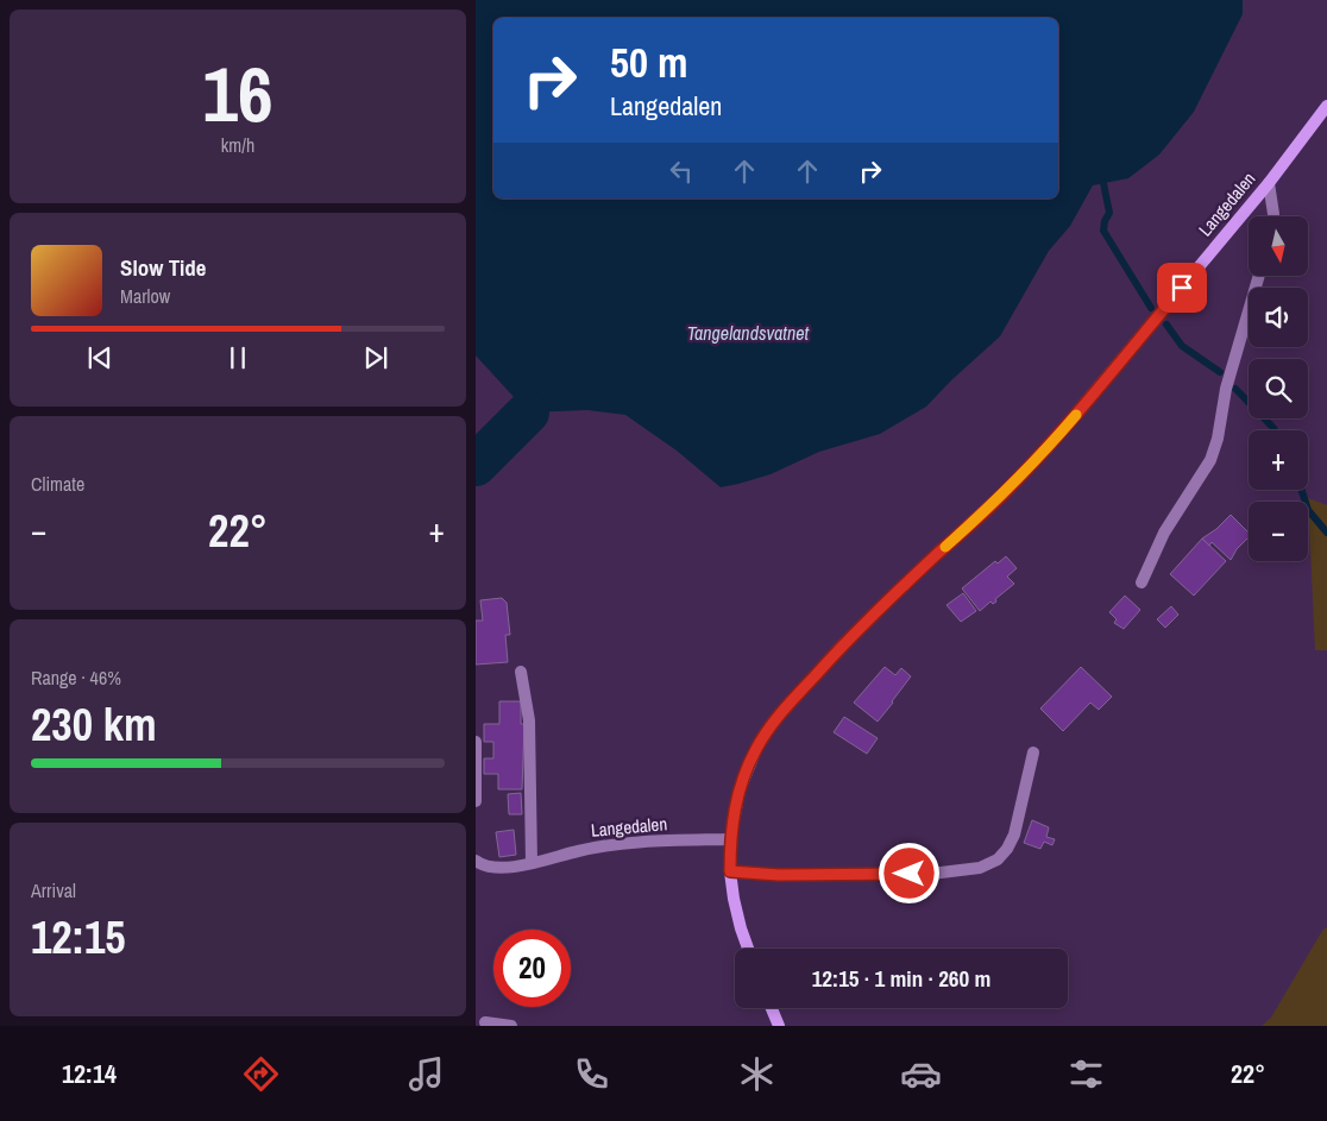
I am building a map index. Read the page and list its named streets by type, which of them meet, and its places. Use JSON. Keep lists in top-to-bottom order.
{
  "streets": {
    "main road": ["Langedalen"]
  },
  "water": ["Tangelandsvatnet"],
  "north": "bottom",
  "page": {
    "tile": [
      ["16", "km/h"],
      "Climate",
      ["Range · 46%", "230 km"],
      ["Arrival", "12:15"]
    ],
    "turn": ["50 m", "Langedalen"],
    "map_buttons": ["+", "−"],
    "song": ["Slow Tide", "Marlow"],
    "heat": ["−", "22°", "+"],
    "limit": "20",
    "trip": "12:15 · 1 min · 260 m",
    "tabs": ["12:14", "22°"]
  }
}
